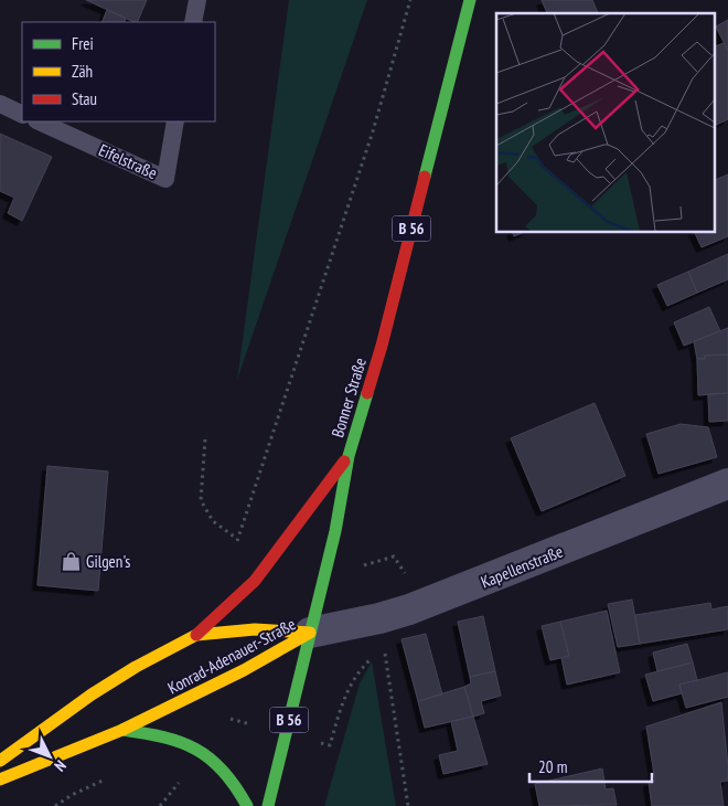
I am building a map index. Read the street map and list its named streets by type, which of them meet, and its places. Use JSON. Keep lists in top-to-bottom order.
{
  "streets": {
    "main road": ["B 56", "Bonner Straße", "Konrad-Adenauer-Straße"],
    "street": ["Kapellenstraße"],
    "lane": ["Eifelstraße"]
  },
  "crossings": [
    ["Bonner Straße", "Kapellenstraße"],
    ["Bonner Straße", "Konrad-Adenauer-Straße"],
    ["Kapellenstraße", "Konrad-Adenauer-Straße"]
  ],
  "places": {
    "shop": ["Gilgen's"]
  },
  "legend": ["Frei", "Zäh", "Stau"],
  "scale_bar": "20 m",
  "north": "bottom right"
}
